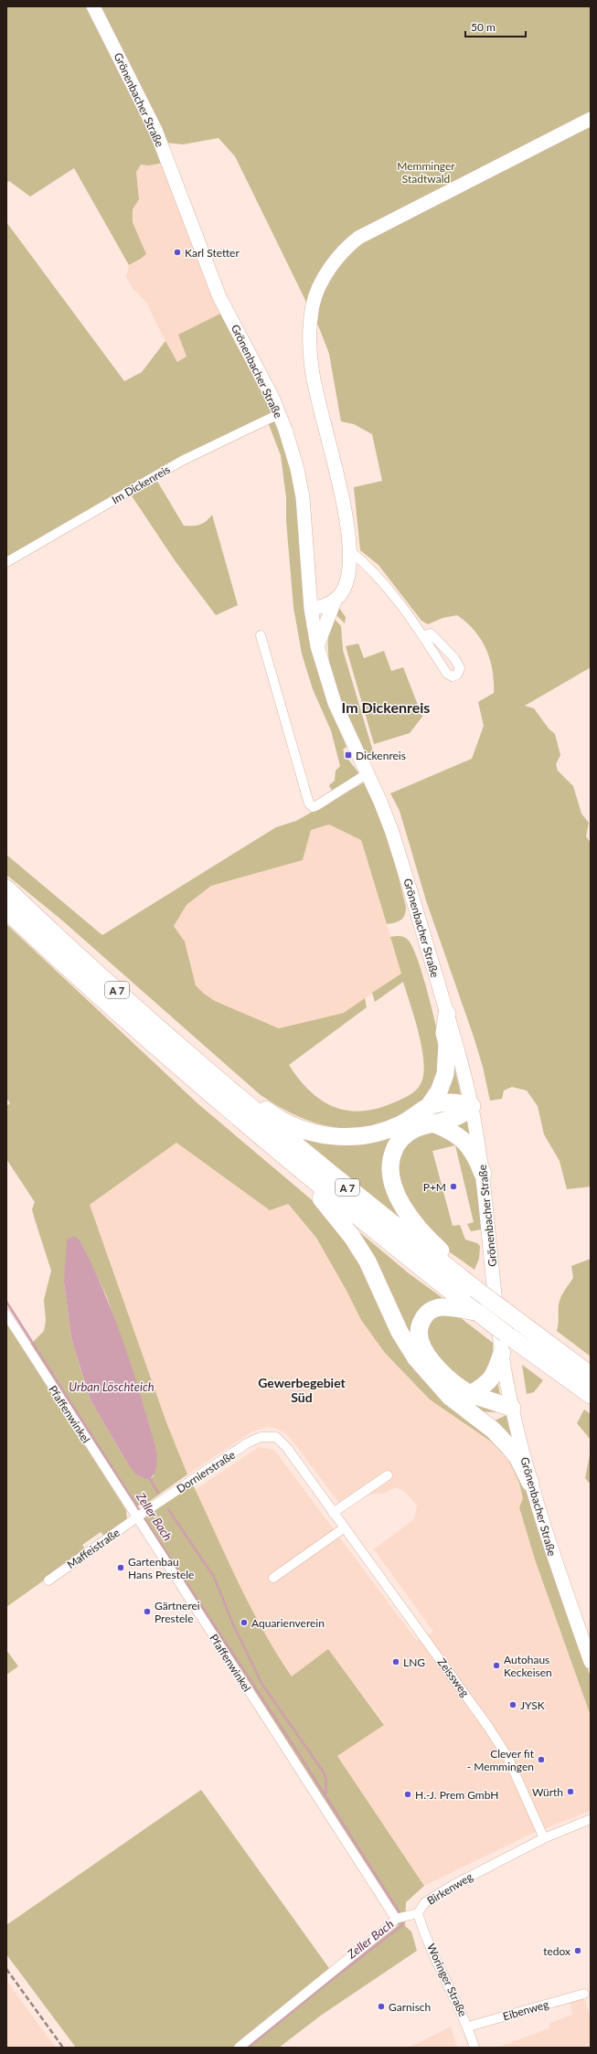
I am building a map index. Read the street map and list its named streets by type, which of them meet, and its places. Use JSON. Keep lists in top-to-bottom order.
{
  "streets": {
    "highway": ["A 7"],
    "main road": ["Grönenbacher Straße"],
    "street": [
      "Im Dickenreis",
      "Pfaffenwinkel",
      "Dornierstraße",
      "Maffeistraße",
      "Zeissweg",
      "Birkenweg",
      "Woringer Straße",
      "Eibenweg"
    ]
  },
  "crossings": [
    ["Grönenbacher Straße", "Im Dickenreis"],
    ["Grönenbacher Straße", "A 7"],
    ["Pfaffenwinkel", "Dornierstraße"],
    ["Pfaffenwinkel", "Maffeistraße"],
    ["Pfaffenwinkel", "Birkenweg"],
    ["Dornierstraße", "Maffeistraße"],
    ["Dornierstraße", "Zeissweg"],
    ["Zeissweg", "Birkenweg"],
    ["Birkenweg", "Woringer Straße"],
    ["Woringer Straße", "Eibenweg"]
  ],
  "districts": ["Im Dickenreis", "Gewerbegebiet Süd"],
  "water": ["Urban Löschteich", "Zeller Bach"],
  "parks": ["Memminger Stadtwald"],
  "places": {
    "other": [
      "Karl Stetter",
      "P+M",
      "Gartenbau Hans Prestele",
      "Gärtnerei Prestele",
      "Aquarienverein",
      "LNG",
      "Autohaus Keckeisen",
      "JYSK",
      "Clever fit - Memmingen",
      "Würth",
      "H.-J. Prem GmbH",
      "tedox",
      "Garnisch"
    ],
    "transit": ["Dickenreis"]
  },
  "scale_bar": "50 m"
}
